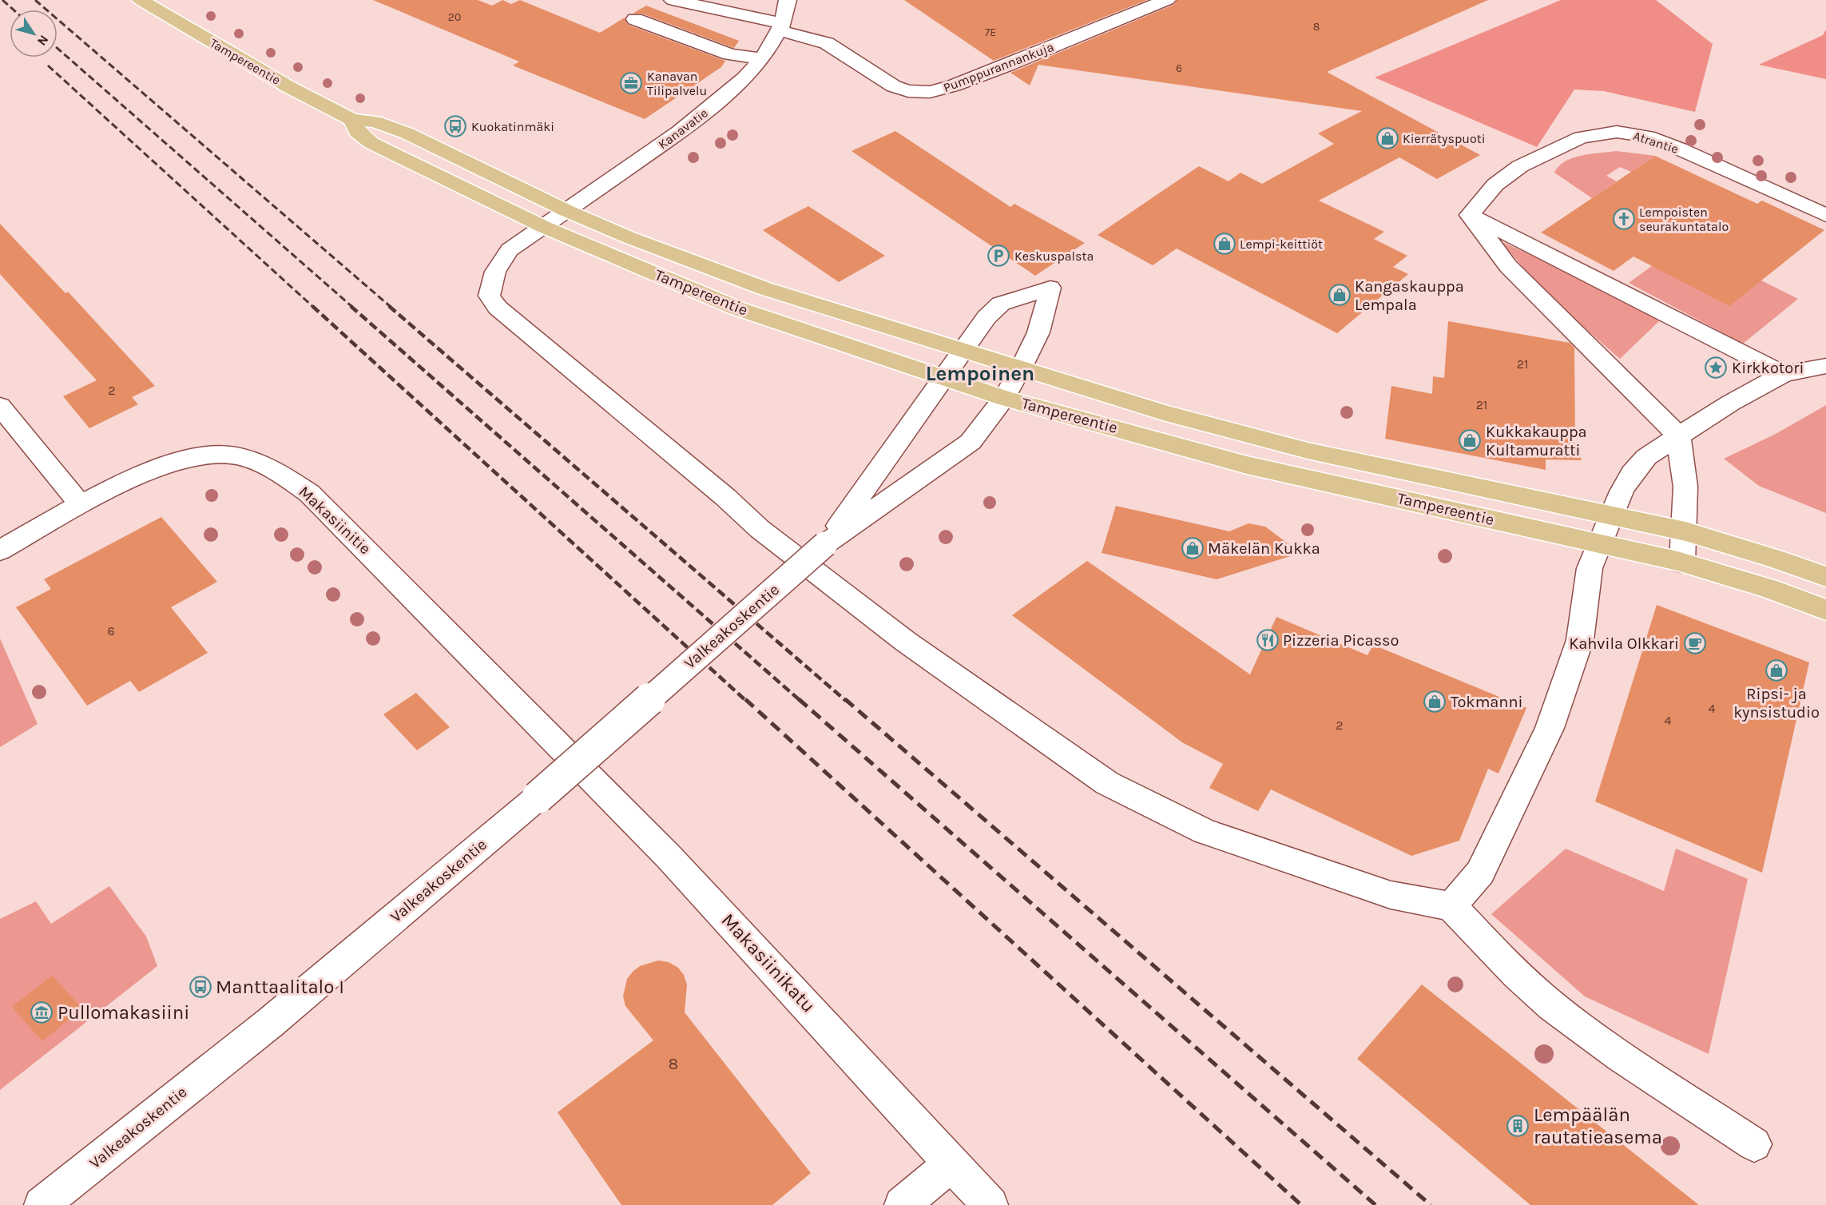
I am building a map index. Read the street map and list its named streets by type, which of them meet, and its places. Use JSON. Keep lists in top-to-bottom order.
{
  "streets": {
    "main road": ["Tampereentie"],
    "street": [
      "Pumppurannankuja",
      "Kanavatie",
      "Atrantie",
      "Makasiinitie",
      "Valkeakoskentie",
      "Makasiinikatu"
    ]
  },
  "crossings": [
    ["Tampereentie", "Kanavatie"],
    ["Tampereentie", "Valkeakoskentie"],
    ["Pumppurannankuja", "Kanavatie"],
    ["Makasiinitie", "Makasiinikatu"]
  ],
  "districts": ["Lempoinen"],
  "places": {
    "office": ["Kanavan Tilipalvelu"],
    "bus stop": ["Kuokatinmäki", "Manttaalitalo I"],
    "shop": [
      "Kierrätyspuoti",
      "Lempi-keittiöt",
      "Kangaskauppa Lempala",
      "Kukkakauppa Kultamuratti",
      "Mäkelän Kukka",
      "Ripsi- ja kynsistudio",
      "Tokmanni"
    ],
    "church": ["Lempoisten seurakuntatalo"],
    "parking": ["Keskuspalsta"],
    "place": ["Kirkkotori"],
    "restaurant": ["Pizzeria Picasso"],
    "cafe": ["Kahvila Olkkari"],
    "museum": ["Pullomakasiini"],
    "building": ["Lempäälän rautatieasema"]
  },
  "house_numbers": [
    "20",
    "8",
    "7E",
    "6",
    "21",
    "2",
    "21",
    "6",
    "4",
    "4",
    "2",
    "8"
  ],
  "north": "bottom right"
}
